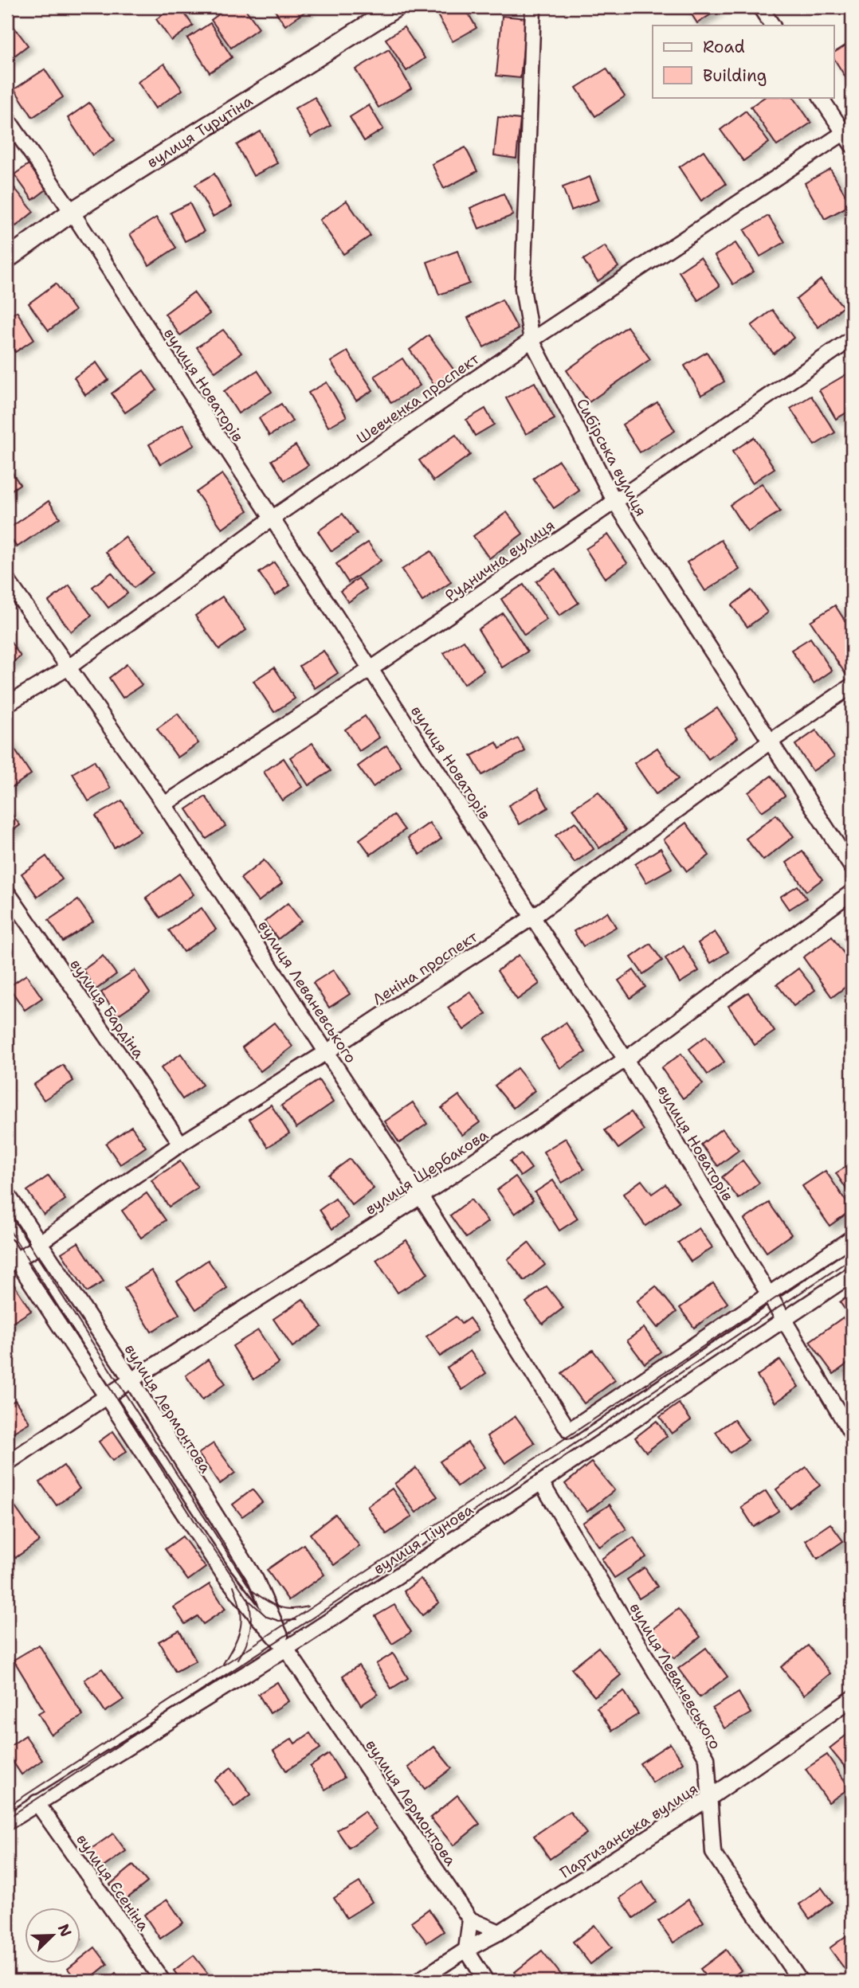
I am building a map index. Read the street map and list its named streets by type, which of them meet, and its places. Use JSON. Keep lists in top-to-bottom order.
{
  "streets": {
    "street": [
      "вулиця Турутіна",
      "вулиця Новаторів",
      "Шевченка проспект",
      "Сибірська вулиця",
      "Руднична вулиця",
      "Леніна проспект",
      "вулиця Леваневського",
      "вулиця Бардіна",
      "вулиця Щербакова",
      "вулиця Лермонтова",
      "вулиця Тіунова",
      "Партизанська вулиця",
      "вулиця Єсеніна"
    ]
  },
  "crossings": [
    ["вулиця Турутіна", "вулиця Новаторів"],
    ["вулиця Новаторів", "Шевченка проспект"],
    ["вулиця Новаторів", "Руднична вулиця"],
    ["вулиця Новаторів", "Леніна проспект"],
    ["вулиця Новаторів", "вулиця Леваневського"],
    ["вулиця Новаторів", "вулиця Щербакова"],
    ["вулиця Новаторів", "вулиця Тіунова"],
    ["Шевченка проспект", "Сибірська вулиця"],
    ["Шевченка проспект", "вулиця Леваневського"],
    ["Сибірська вулиця", "Руднична вулиця"],
    ["Сибірська вулиця", "Леніна проспект"],
    ["Руднична вулиця", "вулиця Леваневського"],
    ["Леніна проспект", "вулиця Леваневського"],
    ["Леніна проспект", "вулиця Бардіна"],
    ["Леніна проспект", "вулиця Лермонтова"],
    ["вулиця Леваневського", "вулиця Щербакова"],
    ["вулиця Леваневського", "вулиця Тіунова"],
    ["вулиця Леваневського", "Партизанська вулиця"],
    ["вулиця Щербакова", "вулиця Лермонтова"],
    ["вулиця Лермонтова", "вулиця Тіунова"],
    ["вулиця Тіунова", "вулиця Єсеніна"]
  ],
  "legend": ["Road", "Building"],
  "north": "top right"
}
